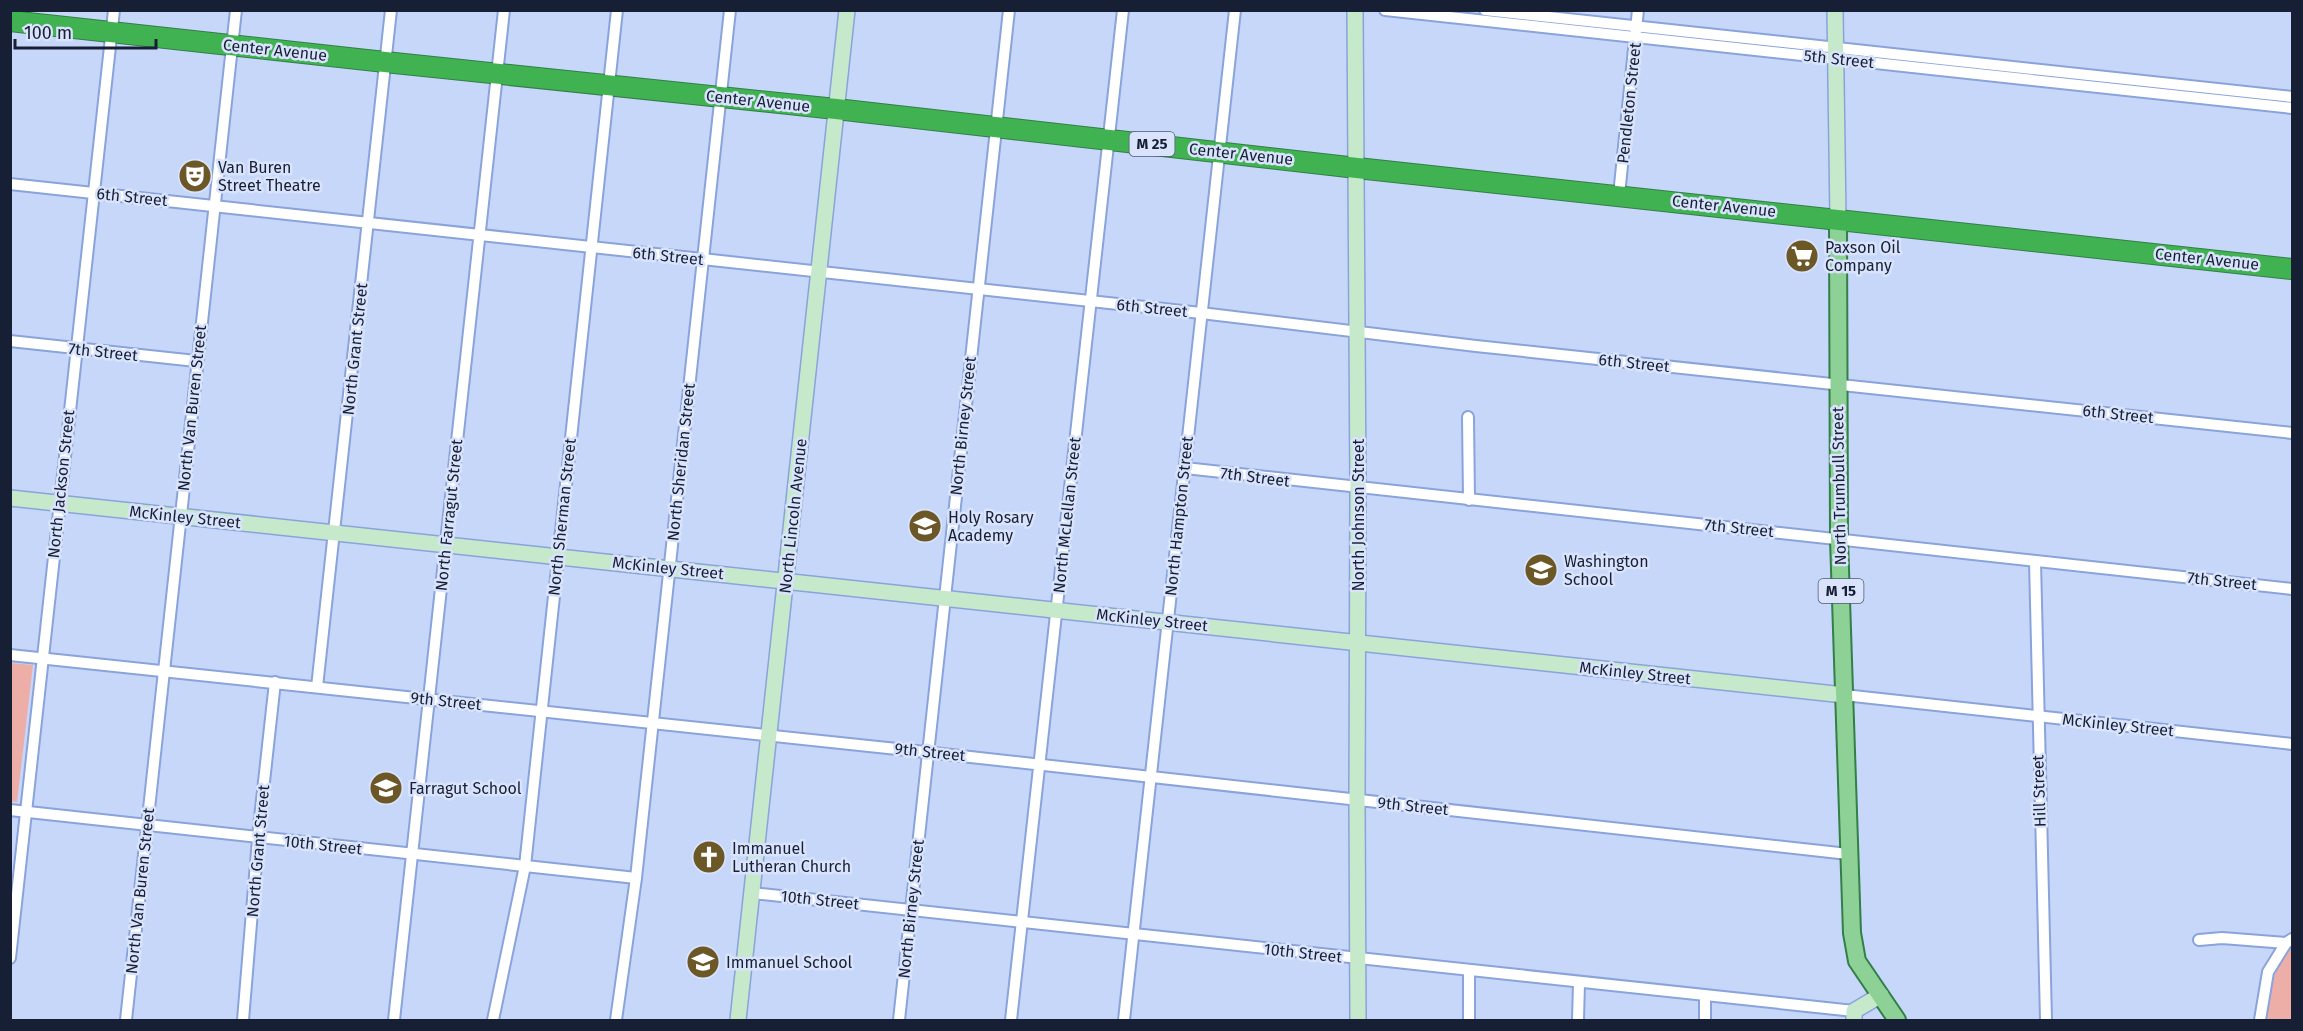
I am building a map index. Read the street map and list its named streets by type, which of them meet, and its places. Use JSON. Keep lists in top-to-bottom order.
{
  "streets": {
    "highway": ["Center Avenue", "M 25"],
    "main road": ["North Trumbull Street", "M 15"],
    "street": [
      "5th Street",
      "Pendleton Street",
      "6th Street",
      "North Grant Street",
      "7th Street",
      "North Van Buren Street",
      "North Birney Street",
      "North Sheridan Street",
      "North Jackson Street",
      "North Farragut Street",
      "North McLellan Street",
      "North Johnson Street",
      "North Lincoln Avenue",
      "North Hampton Street",
      "McKinley Street",
      "North Sherman Street",
      "9th Street",
      "Hill Street",
      "10th Street"
    ]
  },
  "crossings": [
    ["Center Avenue", "Pendleton Street"],
    ["Center Avenue", "North Grant Street"],
    ["Center Avenue", "North Van Buren Street"],
    ["Center Avenue", "North Birney Street"],
    ["Center Avenue", "North Sheridan Street"],
    ["Center Avenue", "North Jackson Street"],
    ["Center Avenue", "North Trumbull Street"],
    ["Center Avenue", "North Farragut Street"],
    ["Center Avenue", "North McLellan Street"],
    ["Center Avenue", "North Johnson Street"],
    ["Center Avenue", "North Lincoln Avenue"],
    ["Center Avenue", "North Hampton Street"],
    ["Center Avenue", "North Sherman Street"],
    ["5th Street", "Pendleton Street"],
    ["5th Street", "North Trumbull Street"],
    ["6th Street", "North Grant Street"],
    ["6th Street", "North Van Buren Street"],
    ["6th Street", "North Birney Street"],
    ["6th Street", "North Sheridan Street"],
    ["6th Street", "North Jackson Street"],
    ["6th Street", "North Trumbull Street"],
    ["6th Street", "North Farragut Street"],
    ["6th Street", "North McLellan Street"],
    ["6th Street", "North Johnson Street"],
    ["6th Street", "North Lincoln Avenue"],
    ["6th Street", "North Hampton Street"],
    ["6th Street", "North Sherman Street"],
    ["North Grant Street", "McKinley Street"],
    ["North Grant Street", "9th Street"],
    ["North Grant Street", "10th Street"],
    ["7th Street", "North Van Buren Street"],
    ["7th Street", "North Jackson Street"],
    ["7th Street", "North Trumbull Street"],
    ["7th Street", "North Johnson Street"],
    ["7th Street", "North Hampton Street"],
    ["7th Street", "Hill Street"],
    ["North Van Buren Street", "McKinley Street"],
    ["North Van Buren Street", "9th Street"],
    ["North Van Buren Street", "10th Street"],
    ["North Birney Street", "McKinley Street"],
    ["North Birney Street", "9th Street"],
    ["North Birney Street", "10th Street"],
    ["North Sheridan Street", "McKinley Street"],
    ["North Sheridan Street", "9th Street"],
    ["North Sheridan Street", "10th Street"],
    ["North Jackson Street", "McKinley Street"],
    ["North Jackson Street", "9th Street"],
    ["North Jackson Street", "10th Street"],
    ["North Trumbull Street", "McKinley Street"],
    ["North Trumbull Street", "M 15"],
    ["North Trumbull Street", "9th Street"],
    ["North Farragut Street", "McKinley Street"],
    ["North Farragut Street", "9th Street"],
    ["North Farragut Street", "10th Street"],
    ["North McLellan Street", "McKinley Street"],
    ["North McLellan Street", "9th Street"],
    ["North McLellan Street", "10th Street"],
    ["North Johnson Street", "McKinley Street"],
    ["North Johnson Street", "9th Street"],
    ["North Johnson Street", "10th Street"],
    ["North Lincoln Avenue", "McKinley Street"],
    ["North Lincoln Avenue", "9th Street"],
    ["North Lincoln Avenue", "10th Street"],
    ["North Hampton Street", "McKinley Street"],
    ["North Hampton Street", "9th Street"],
    ["North Hampton Street", "10th Street"],
    ["McKinley Street", "North Sherman Street"],
    ["McKinley Street", "Hill Street"],
    ["North Sherman Street", "9th Street"],
    ["North Sherman Street", "10th Street"]
  ],
  "places": {
    "theatre": ["Van Buren Street Theatre"],
    "supermarket": ["Paxson Oil Company"],
    "school or university": [
      "Holy Rosary Academy",
      "Washington School",
      "Farragut School",
      "Immanuel School"
    ],
    "church": ["Immanuel Lutheran Church"]
  },
  "scale_bar": "100 m"
}
